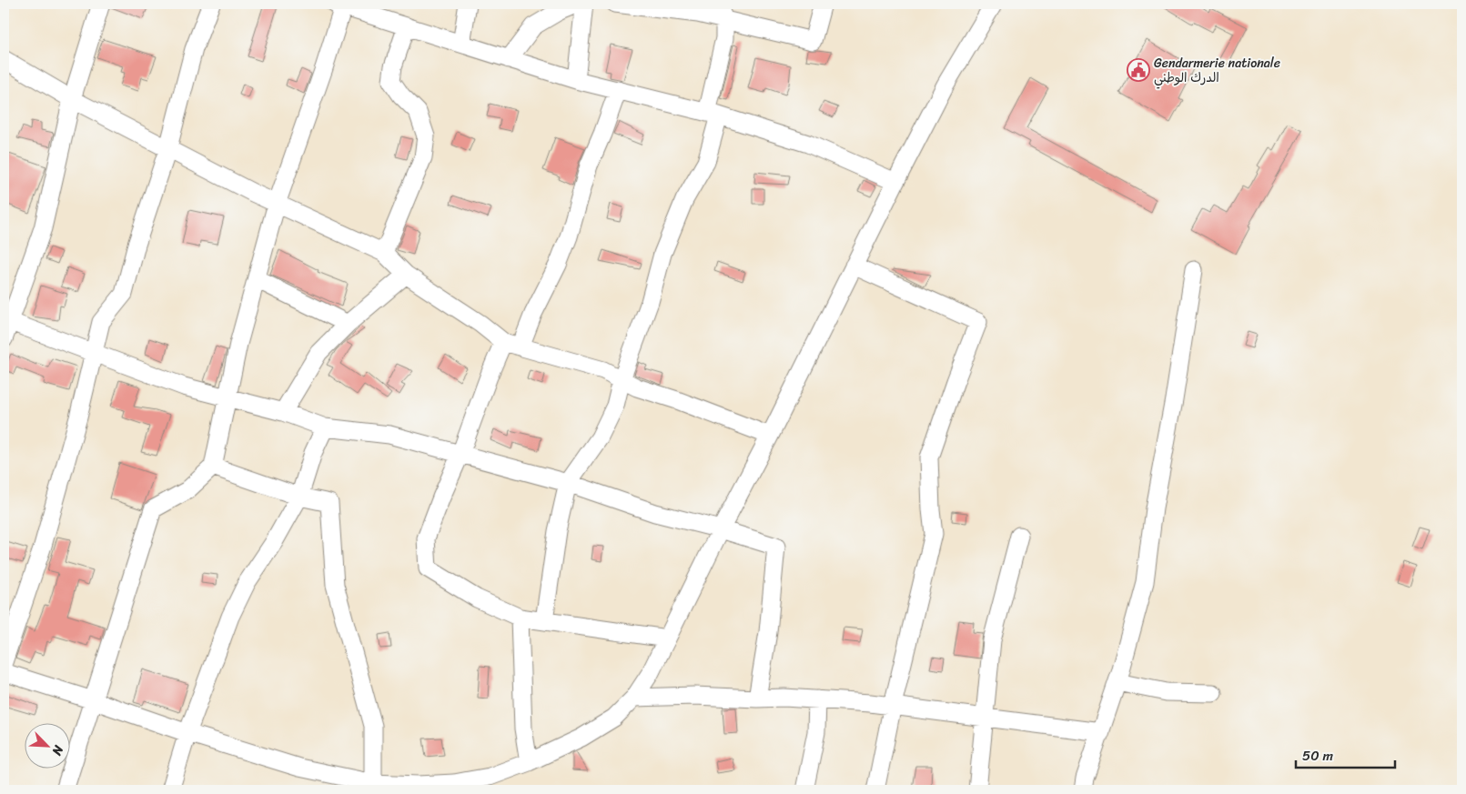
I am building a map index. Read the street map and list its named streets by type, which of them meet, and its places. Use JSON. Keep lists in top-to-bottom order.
{
  "places": {
    "public building": ["Gendarmerie nationale الدرك الوطني"]
  },
  "scale_bar": "50 m",
  "north": "bottom right"
}
